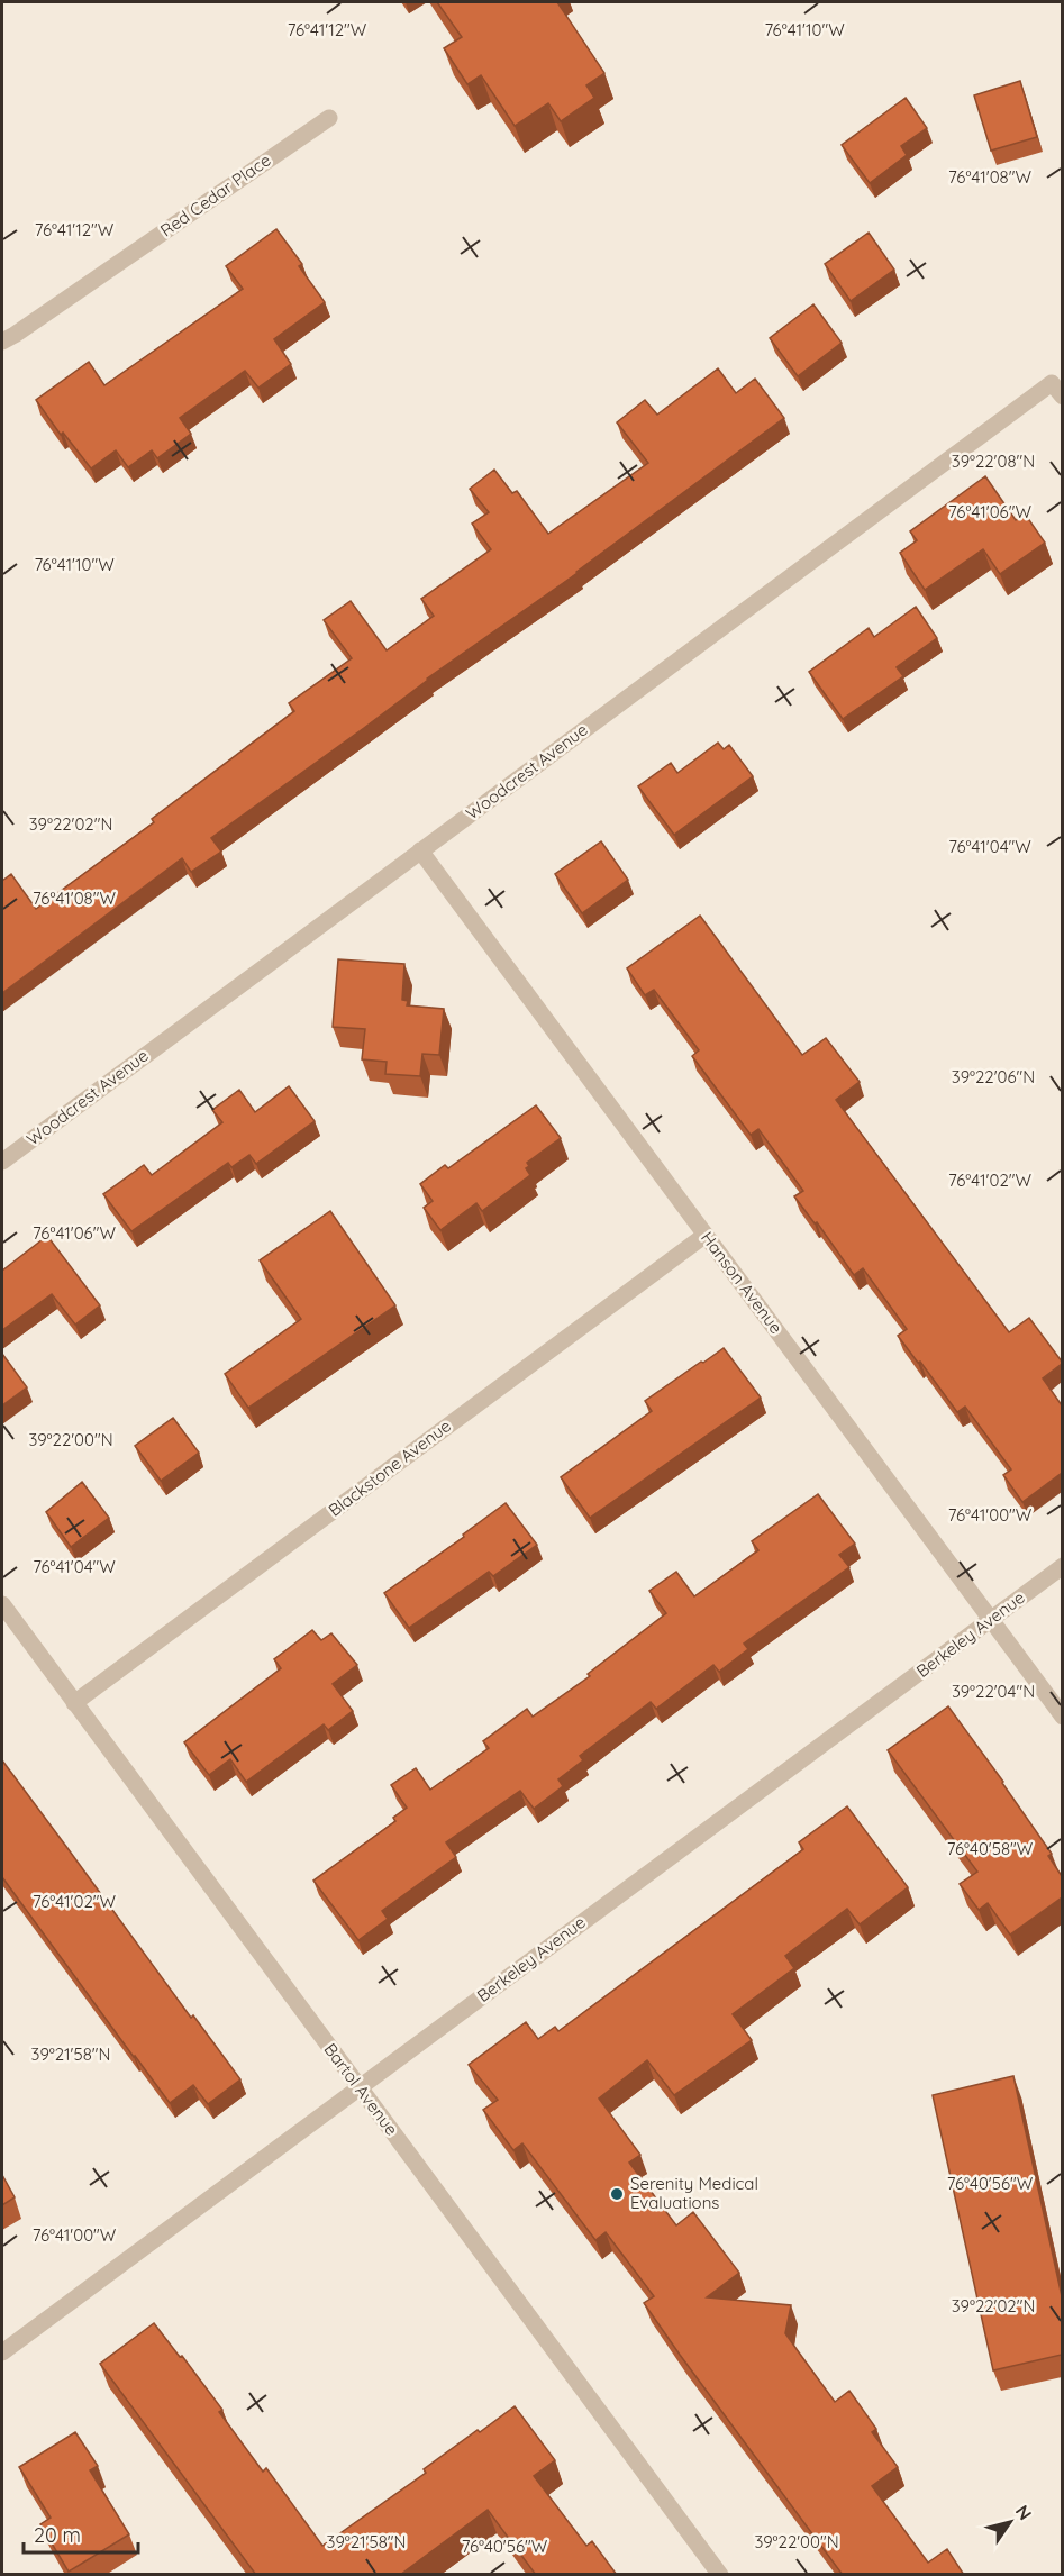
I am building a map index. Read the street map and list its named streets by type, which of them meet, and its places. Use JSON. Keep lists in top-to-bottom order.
{
  "streets": {
    "street": [
      "Red Cedar Place",
      "Woodcrest Avenue",
      "Hanson Avenue",
      "Blackstone Avenue",
      "Berkeley Avenue",
      "Bartol Avenue"
    ]
  },
  "crossings": [
    ["Woodcrest Avenue", "Hanson Avenue"],
    ["Hanson Avenue", "Blackstone Avenue"],
    ["Hanson Avenue", "Berkeley Avenue"],
    ["Blackstone Avenue", "Bartol Avenue"],
    ["Berkeley Avenue", "Bartol Avenue"]
  ],
  "places": ["Serenity Medical Evaluations"],
  "scale_bar": "20 m",
  "north": "top right",
  "coordinates": [
    "76°41'12\"W",
    "76°41'10\"W",
    "76°41'08\"W",
    "39°22'08\"N",
    "76°41'06\"W",
    "39°22'02\"N",
    "76°41'04\"W",
    "39°22'06\"N",
    "76°41'02\"W",
    "39°22'00\"N",
    "76°41'00\"W",
    "39°22'04\"N",
    "76°40'58\"W",
    "39°21'58\"N",
    "76°40'56\"W"
  ]
}
